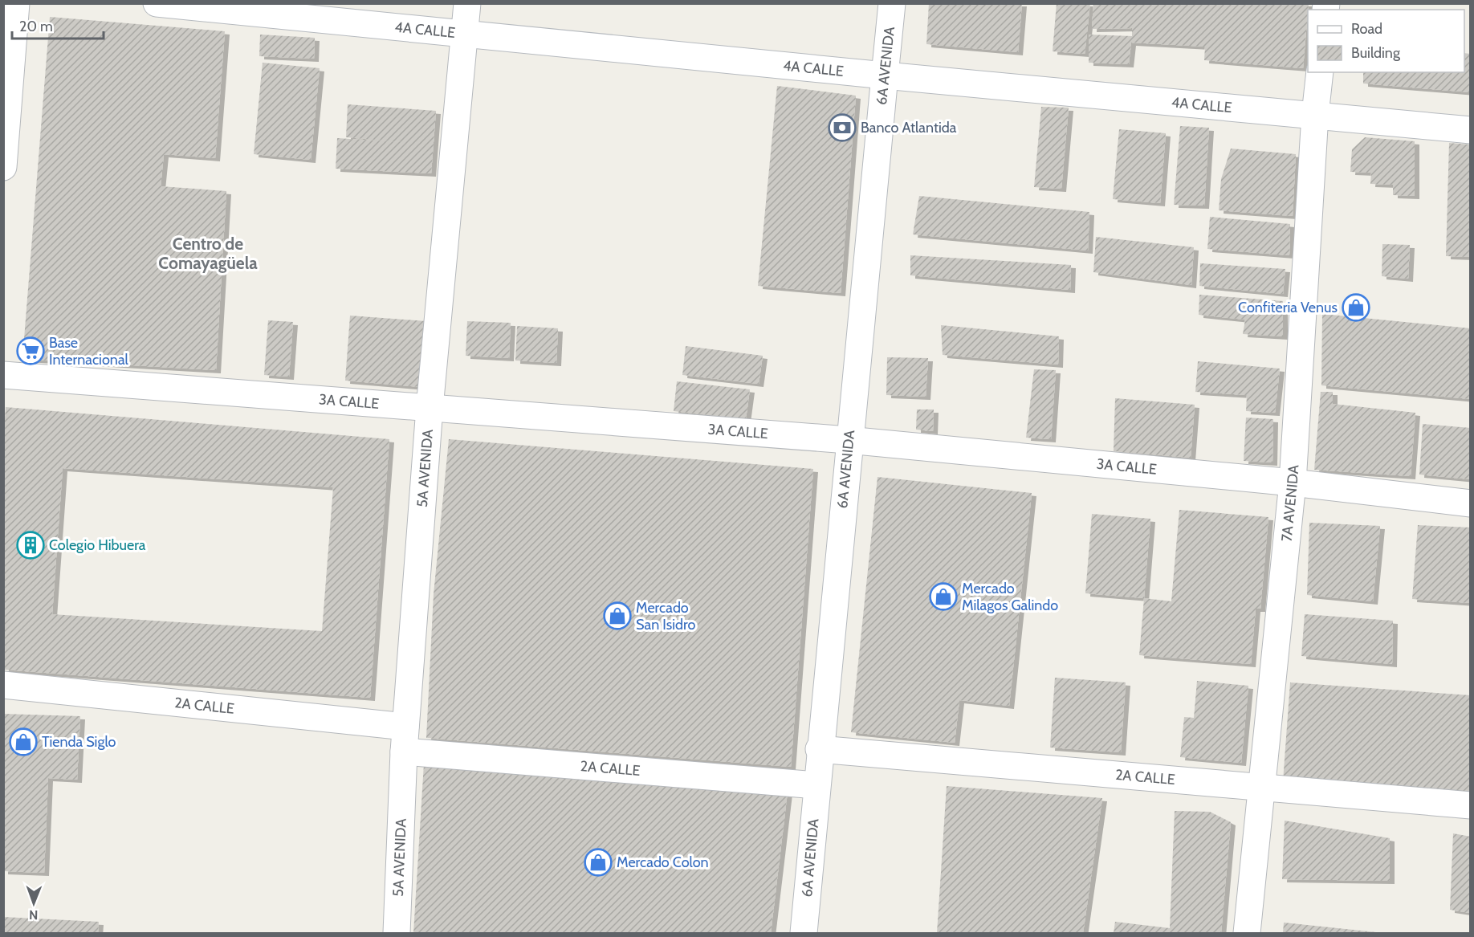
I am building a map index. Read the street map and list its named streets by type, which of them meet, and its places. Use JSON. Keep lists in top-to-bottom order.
{
  "streets": {
    "street": [
      "4A CALLE",
      "6A AVENIDA",
      "3A CALLE",
      "5A AVENIDA",
      "7A AVENIDA",
      "2A CALLE"
    ]
  },
  "crossings": [
    ["4A CALLE", "6A AVENIDA"],
    ["4A CALLE", "5A AVENIDA"],
    ["4A CALLE", "7A AVENIDA"],
    ["6A AVENIDA", "3A CALLE"],
    ["6A AVENIDA", "2A CALLE"],
    ["3A CALLE", "5A AVENIDA"],
    ["3A CALLE", "7A AVENIDA"],
    ["5A AVENIDA", "2A CALLE"],
    ["7A AVENIDA", "2A CALLE"]
  ],
  "districts": ["Centro de Comayagüela"],
  "places": {
    "bank": ["Banco Atlantida"],
    "shop": [
      "Confiteria Venus",
      "Mercado Milagos Galindo",
      "Mercado San Isidro",
      "Tienda Siglo",
      "Mercado Colon"
    ],
    "supermarket": ["Base Internacional"],
    "building": ["Colegio Hibuera"]
  },
  "legend": ["Road", "Building"],
  "scale_bar": "20 m",
  "north": "bottom"
}
